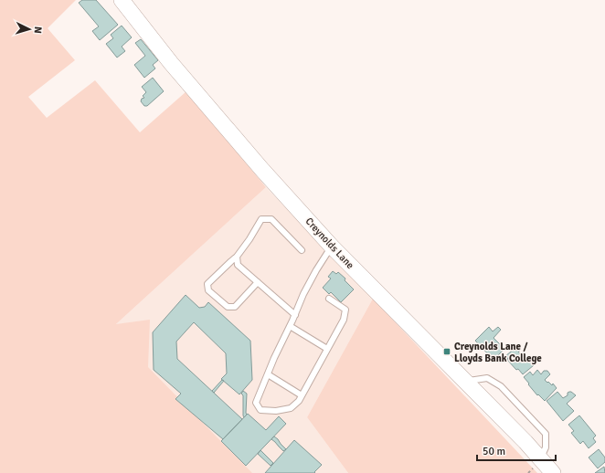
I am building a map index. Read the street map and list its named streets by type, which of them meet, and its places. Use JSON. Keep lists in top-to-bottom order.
{
  "streets": {
    "street": ["Creynolds Lane"]
  },
  "places": {
    "transit": ["Creynolds Lane / Lloyds Bank College"]
  },
  "scale_bar": "50 m",
  "north": "right"
}
